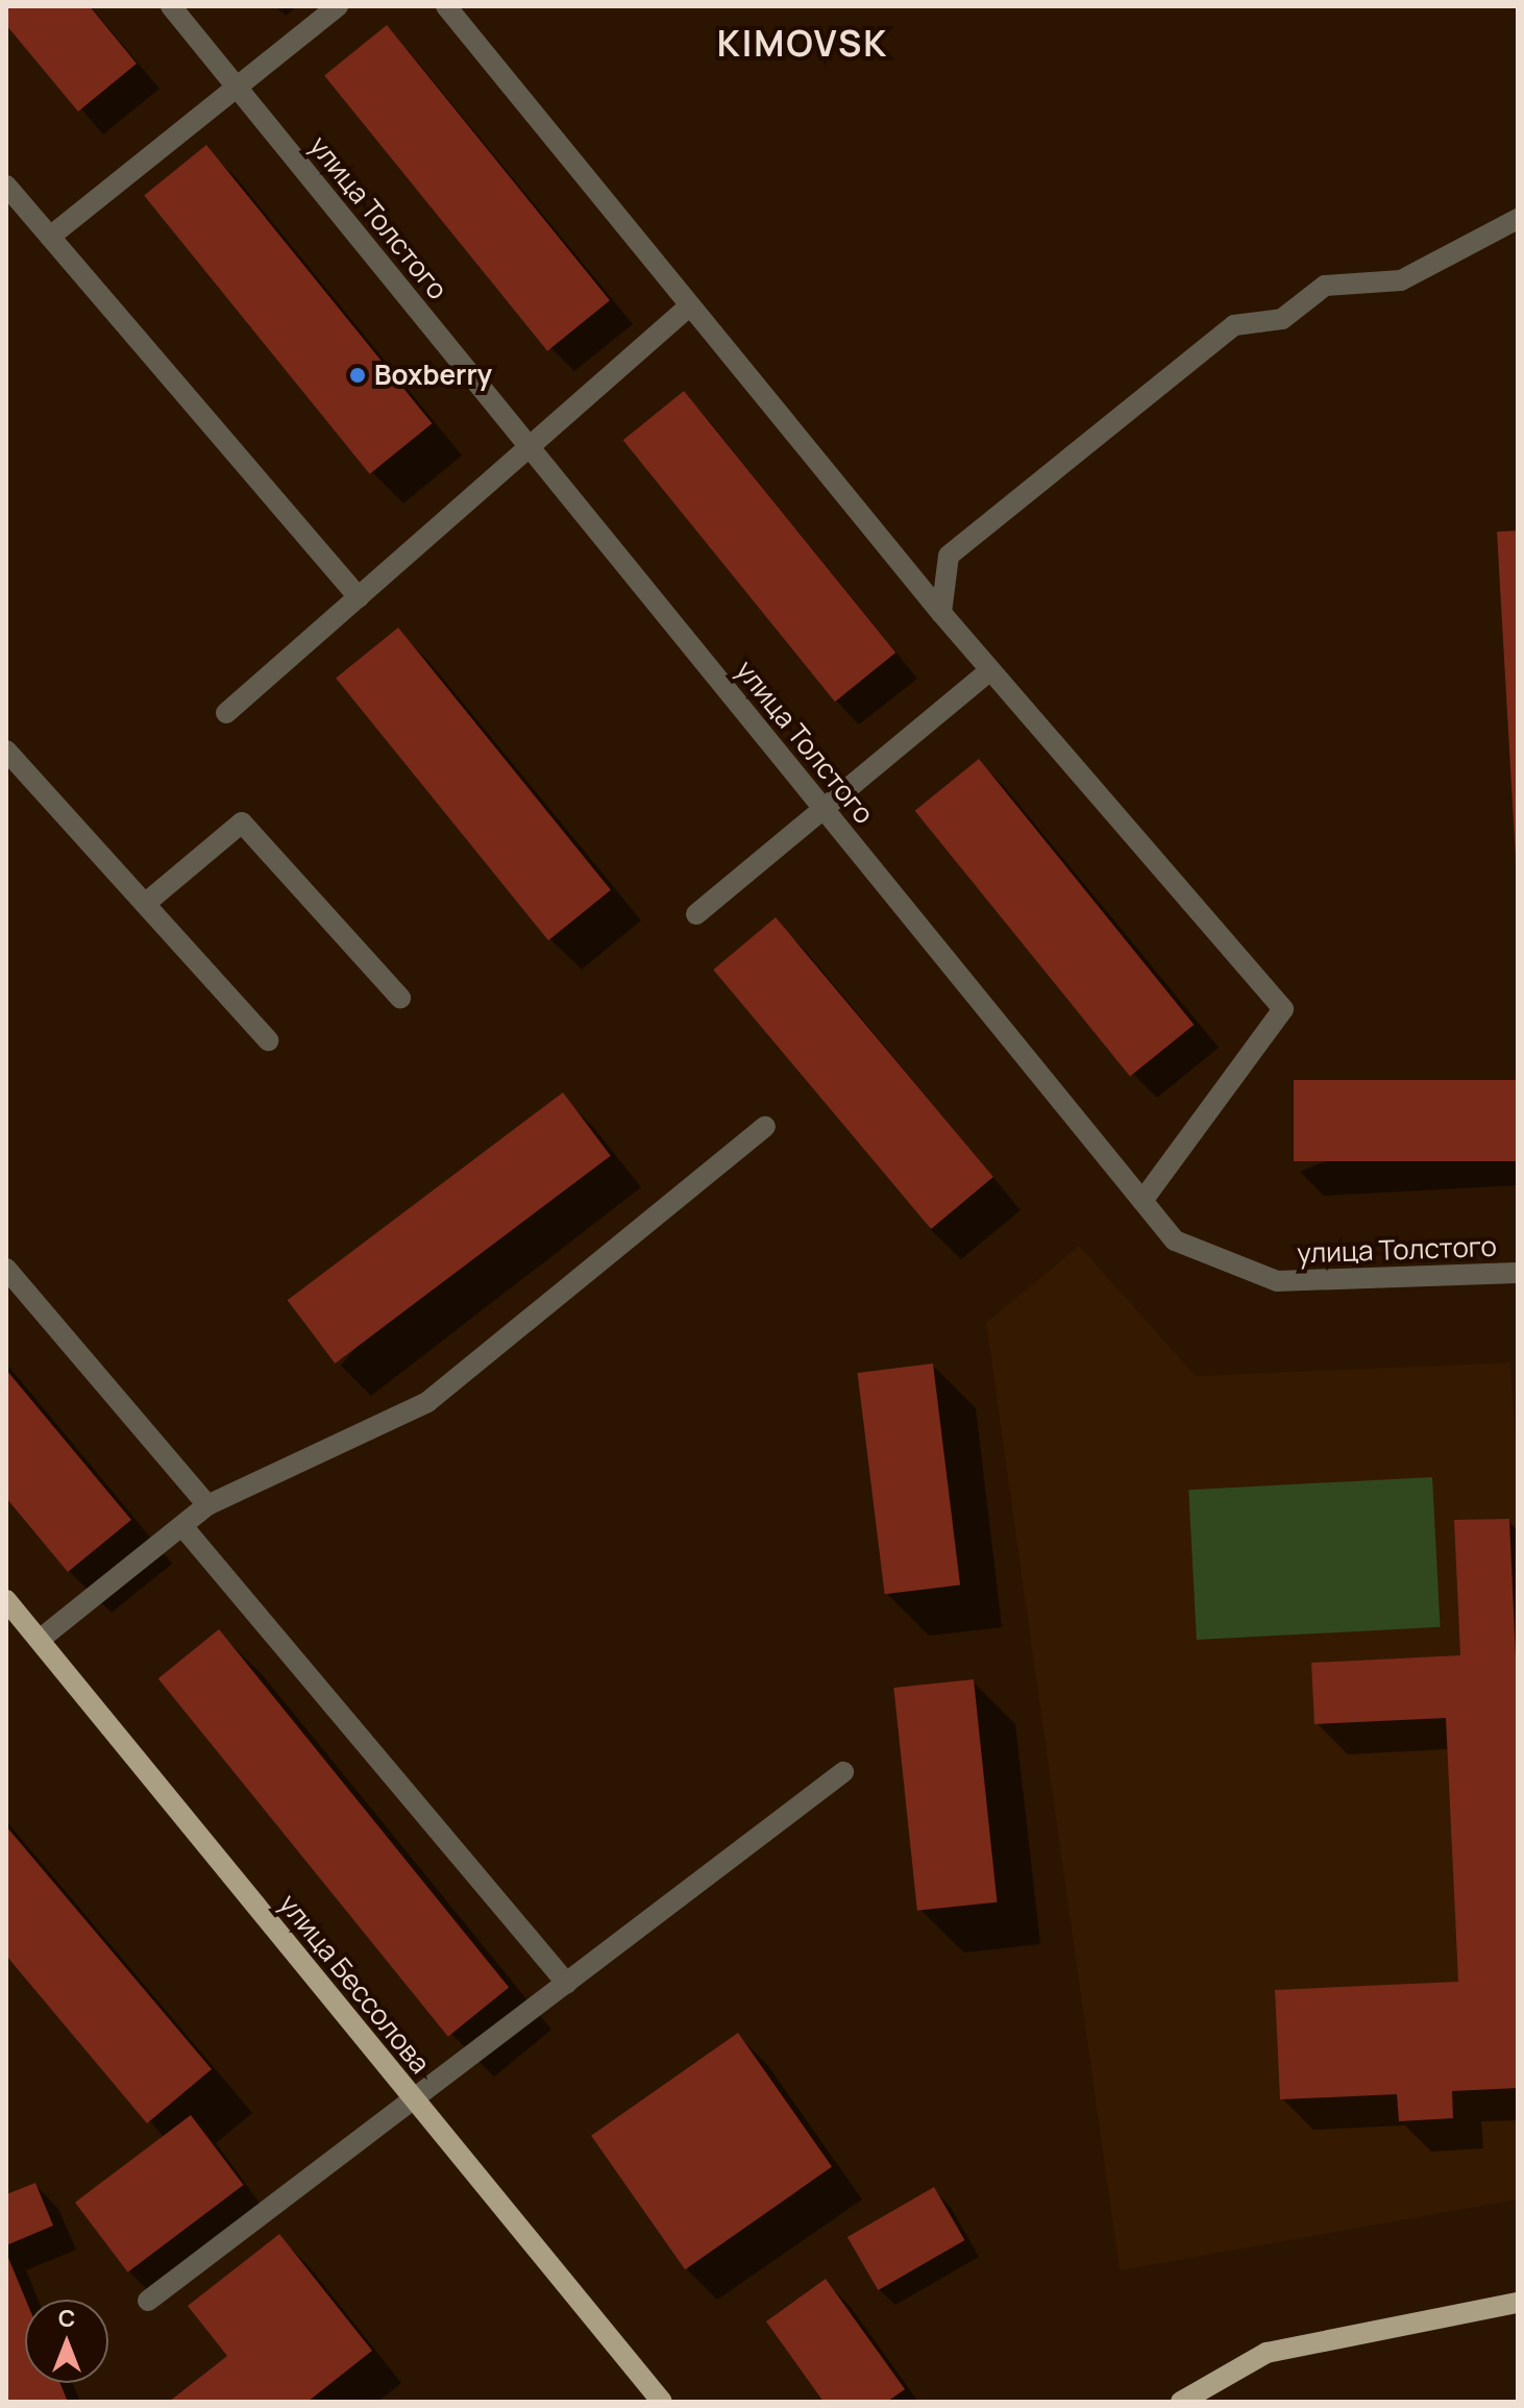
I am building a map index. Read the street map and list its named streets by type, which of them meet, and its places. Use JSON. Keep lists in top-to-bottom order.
{
  "streets": {
    "main road": ["улица Бессолова"],
    "street": ["улица Толстого"]
  },
  "districts": ["KIMOVSK"],
  "places": ["Boxberry"],
  "north": "top"
}
